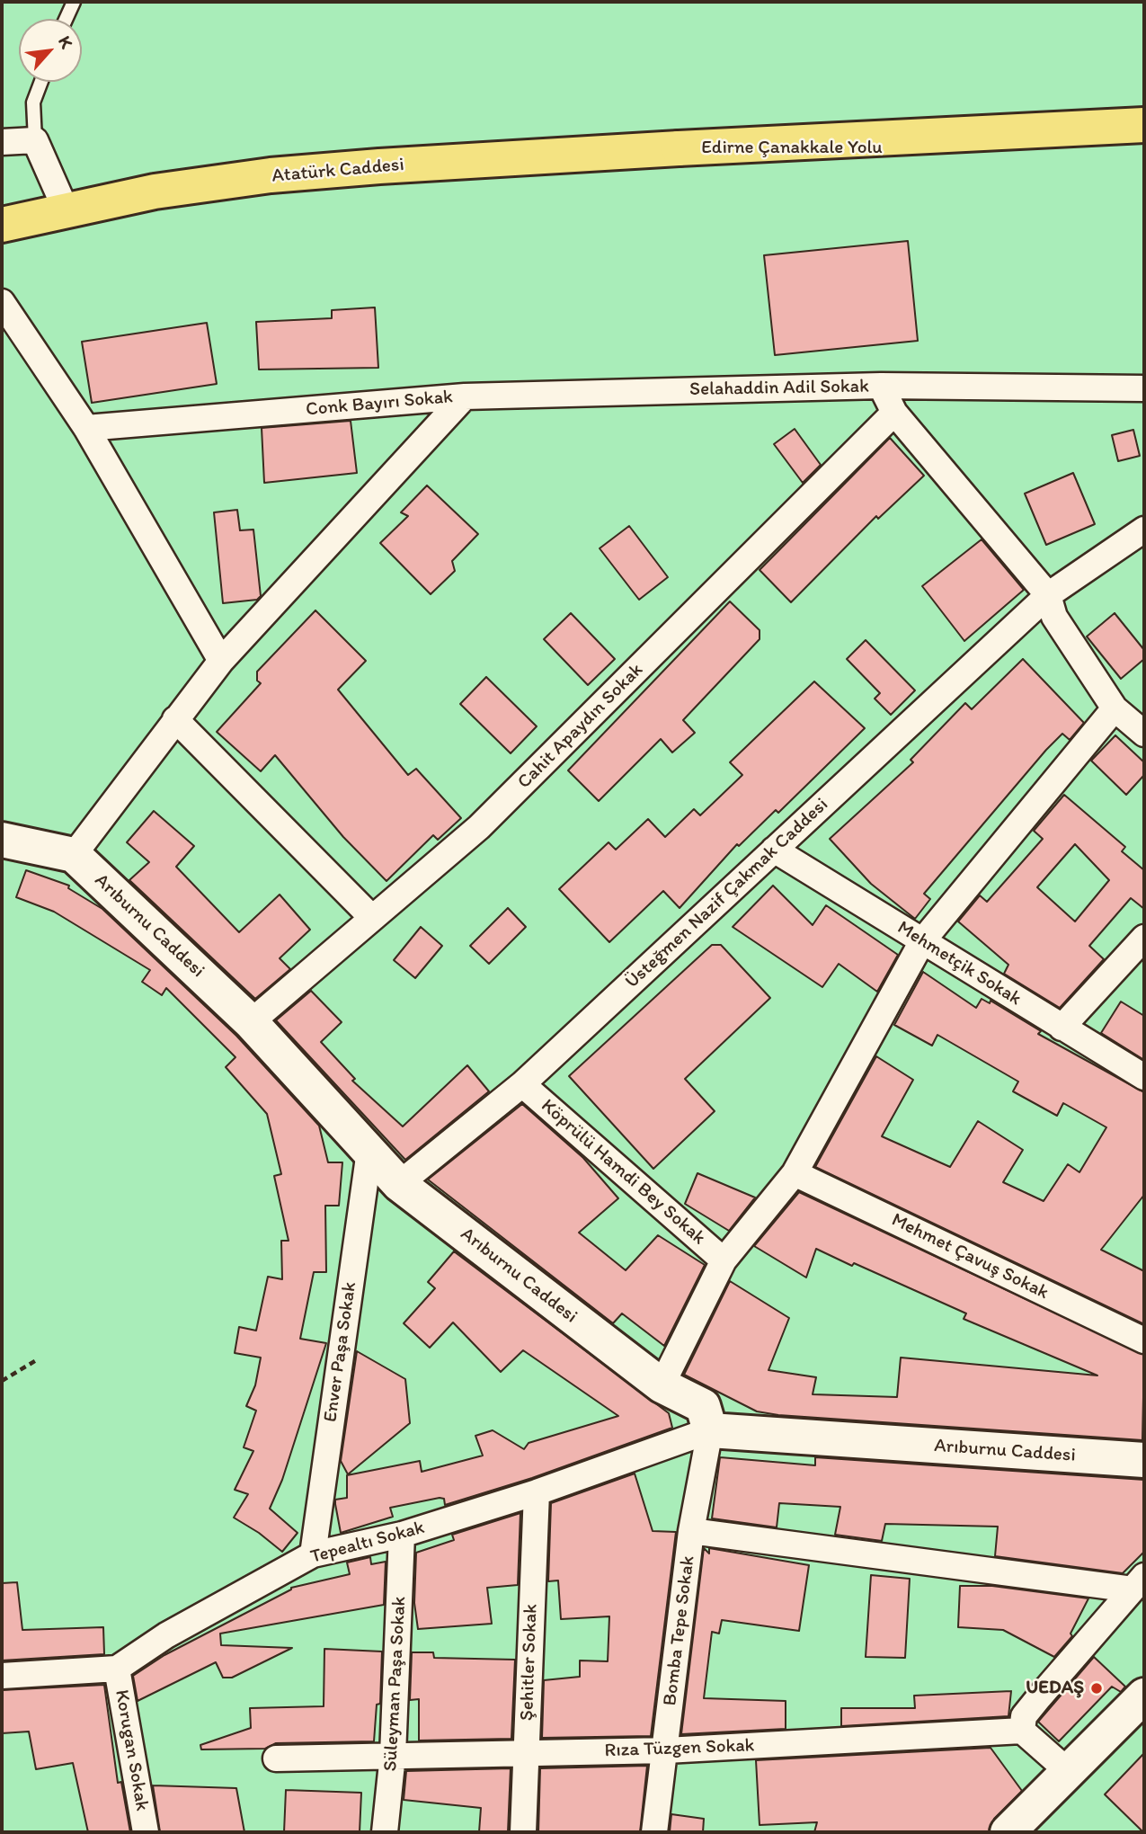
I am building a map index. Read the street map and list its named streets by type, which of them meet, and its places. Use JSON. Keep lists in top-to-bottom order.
{
  "streets": {
    "main road": ["Edirne Çanakkale Yolu", "Atatürk Caddesi"],
    "street": [
      "Selahaddin Adil Sokak",
      "Conk Bayırı Sokak",
      "Cahit Apaydın Sokak",
      "Üsteğmen Nazif Çakmak Caddesi",
      "Arıburnu Caddesi",
      "Mehmetçik Sokak",
      "Köprülü Hamdi Bey Sokak",
      "Mehmet Çavuş Sokak",
      "Enver Paşa Sokak",
      "Tepealtı Sokak",
      "Bomba Tepe Sokak",
      "Şehitler Sokak",
      "Süleyman Paşa Sokak",
      "Rıza Tüzgen Sokak",
      "Korugan Sokak"
    ]
  },
  "crossings": [
    ["Edirne Çanakkale Yolu", "Atatürk Caddesi"],
    ["Selahaddin Adil Sokak", "Conk Bayırı Sokak"],
    ["Selahaddin Adil Sokak", "Cahit Apaydın Sokak"],
    ["Selahaddin Adil Sokak", "Üsteğmen Nazif Çakmak Caddesi"],
    ["Conk Bayırı Sokak", "Arıburnu Caddesi"],
    ["Cahit Apaydın Sokak", "Arıburnu Caddesi"],
    ["Üsteğmen Nazif Çakmak Caddesi", "Arıburnu Caddesi"],
    ["Üsteğmen Nazif Çakmak Caddesi", "Mehmetçik Sokak"],
    ["Üsteğmen Nazif Çakmak Caddesi", "Köprülü Hamdi Bey Sokak"],
    ["Arıburnu Caddesi", "Enver Paşa Sokak"],
    ["Arıburnu Caddesi", "Tepealtı Sokak"],
    ["Arıburnu Caddesi", "Bomba Tepe Sokak"],
    ["Enver Paşa Sokak", "Tepealtı Sokak"],
    ["Tepealtı Sokak", "Bomba Tepe Sokak"],
    ["Tepealtı Sokak", "Şehitler Sokak"],
    ["Tepealtı Sokak", "Süleyman Paşa Sokak"],
    ["Tepealtı Sokak", "Korugan Sokak"],
    ["Bomba Tepe Sokak", "Rıza Tüzgen Sokak"],
    ["Şehitler Sokak", "Rıza Tüzgen Sokak"],
    ["Süleyman Paşa Sokak", "Rıza Tüzgen Sokak"]
  ],
  "places": ["UEDAŞ"],
  "north": "top right"
}
